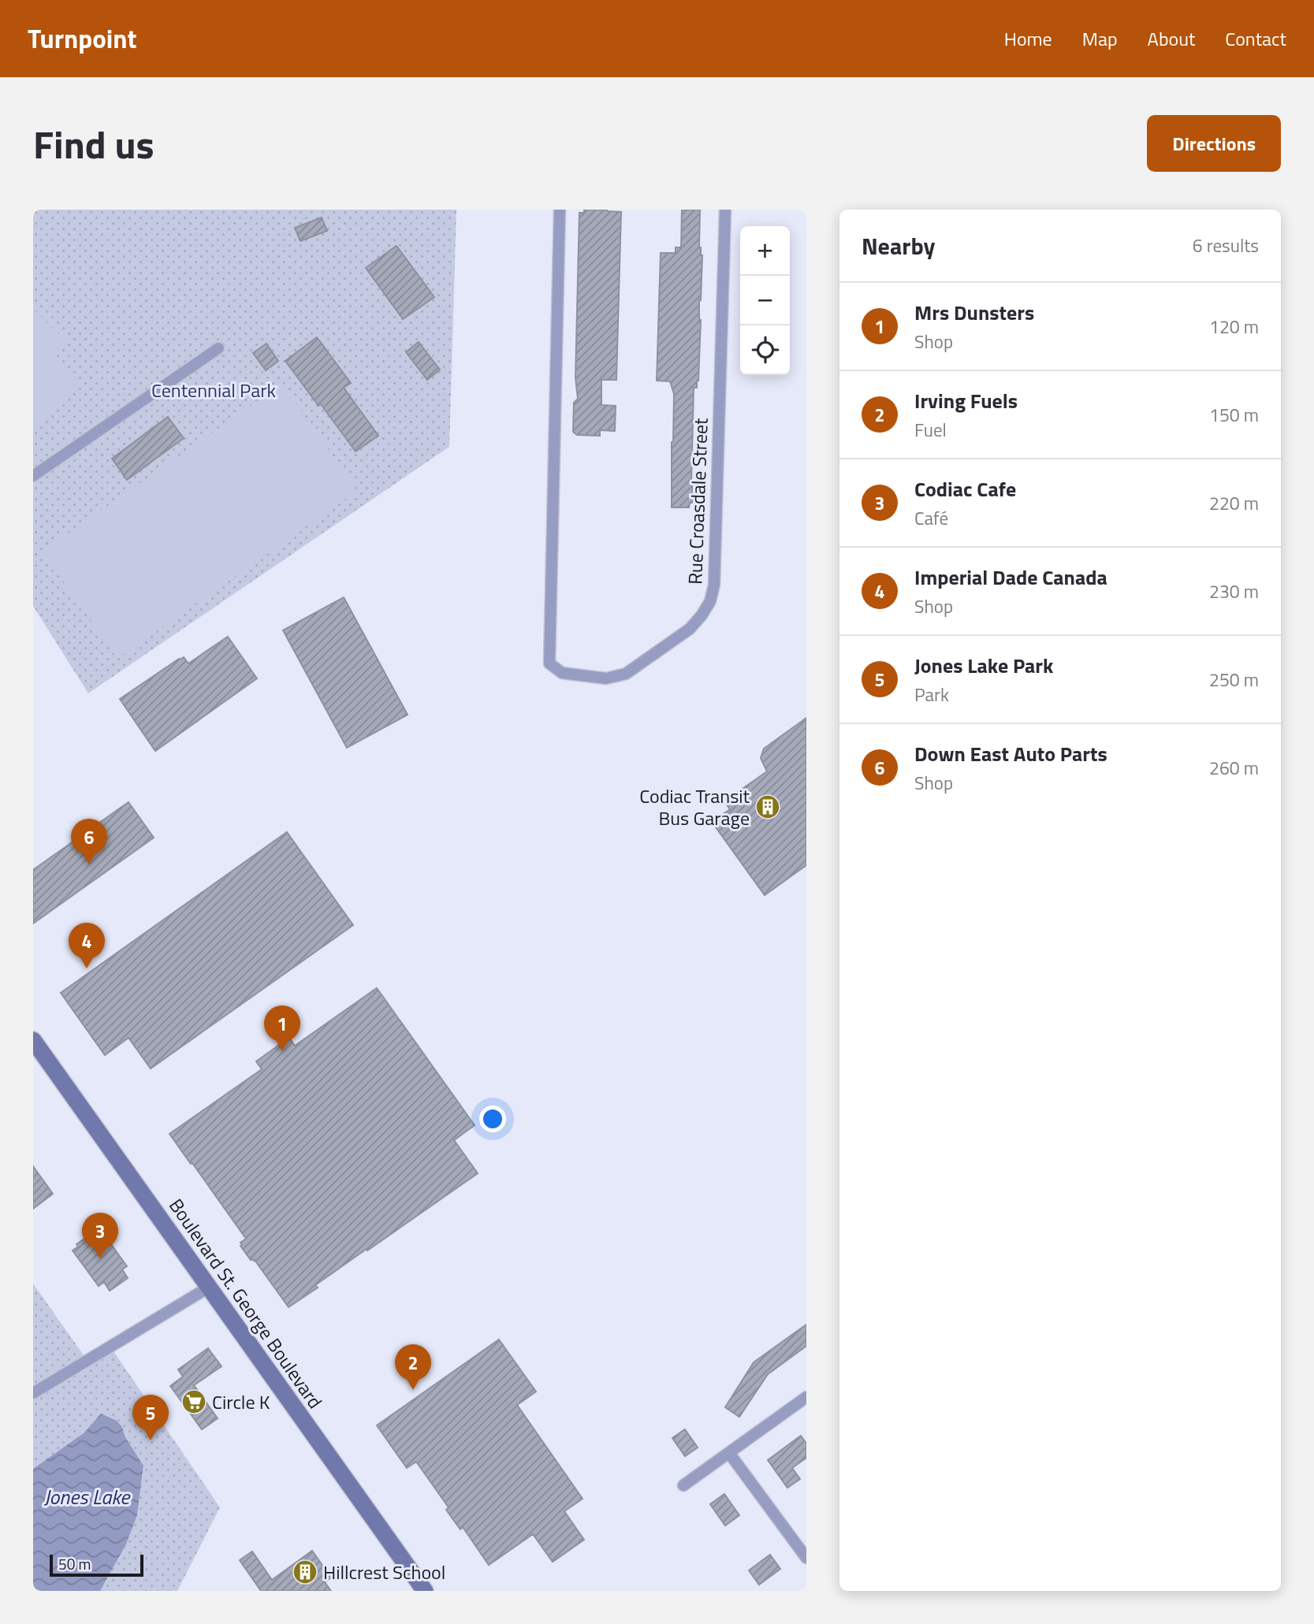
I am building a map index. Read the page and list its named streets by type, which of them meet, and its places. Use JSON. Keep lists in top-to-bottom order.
{
  "streets": {
    "main road": ["Boulevard St. George Boulevard"],
    "street": ["Rue Croasdale Street"]
  },
  "water": ["Jones Lake"],
  "parks": ["Centennial Park"],
  "places": {
    "building": ["Codiac Transit Bus Garage", "Hillcrest School"],
    "supermarket": ["Circle K"]
  },
  "scale_bar": "50 m",
  "page": {
    "header": "Turnpoint",
    "nav": [
      "Home",
      "Map",
      "About",
      "Contact"
    ],
    "title": "Find us",
    "buttons": "Directions",
    "heading": ["Nearby", "6 results"],
    "map_buttons": ["+", "−"],
    "list": [
      {
        "mark": "1",
        "name": "Mrs Dunsters",
        "note": "Shop",
        "value": "120 m"
      },
      {
        "mark": "2",
        "name": "Irving Fuels",
        "note": "Fuel",
        "value": "150 m"
      },
      {
        "mark": "3",
        "name": "Codiac Cafe",
        "note": "Café",
        "value": "220 m"
      },
      {
        "mark": "4",
        "name": "Imperial Dade Canada",
        "note": "Shop",
        "value": "230 m"
      },
      {
        "mark": "5",
        "name": "Jones Lake Park",
        "note": "Park",
        "value": "250 m"
      },
      {
        "mark": "6",
        "name": "Down East Auto Parts",
        "note": "Shop",
        "value": "260 m"
      }
    ],
    "pins": [
      "6",
      "4",
      "1",
      "3",
      "2",
      "5"
    ],
    "scale": "50 m"
  }
}
